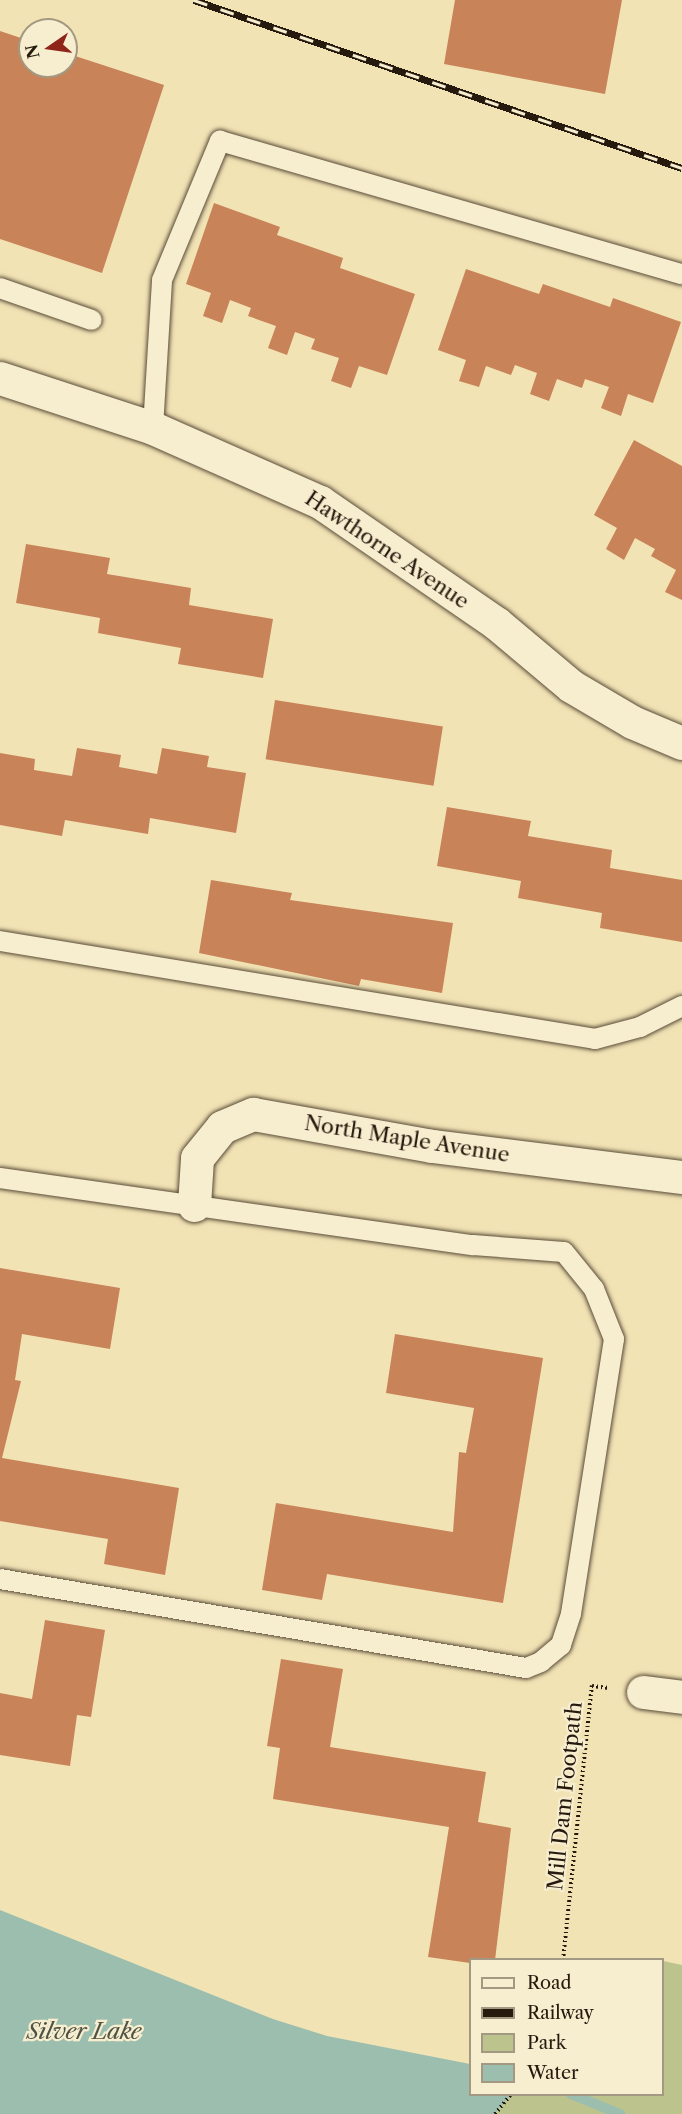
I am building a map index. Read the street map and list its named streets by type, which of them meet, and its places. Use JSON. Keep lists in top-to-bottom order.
{
  "streets": {
    "street": ["Hawthorne Avenue", "North Maple Avenue"],
    "path": ["Mill Dam Footpath"]
  },
  "water": ["Silver Lake"],
  "legend": [
    "Road",
    "Railway",
    "Park",
    "Water"
  ],
  "north": "left"
}
